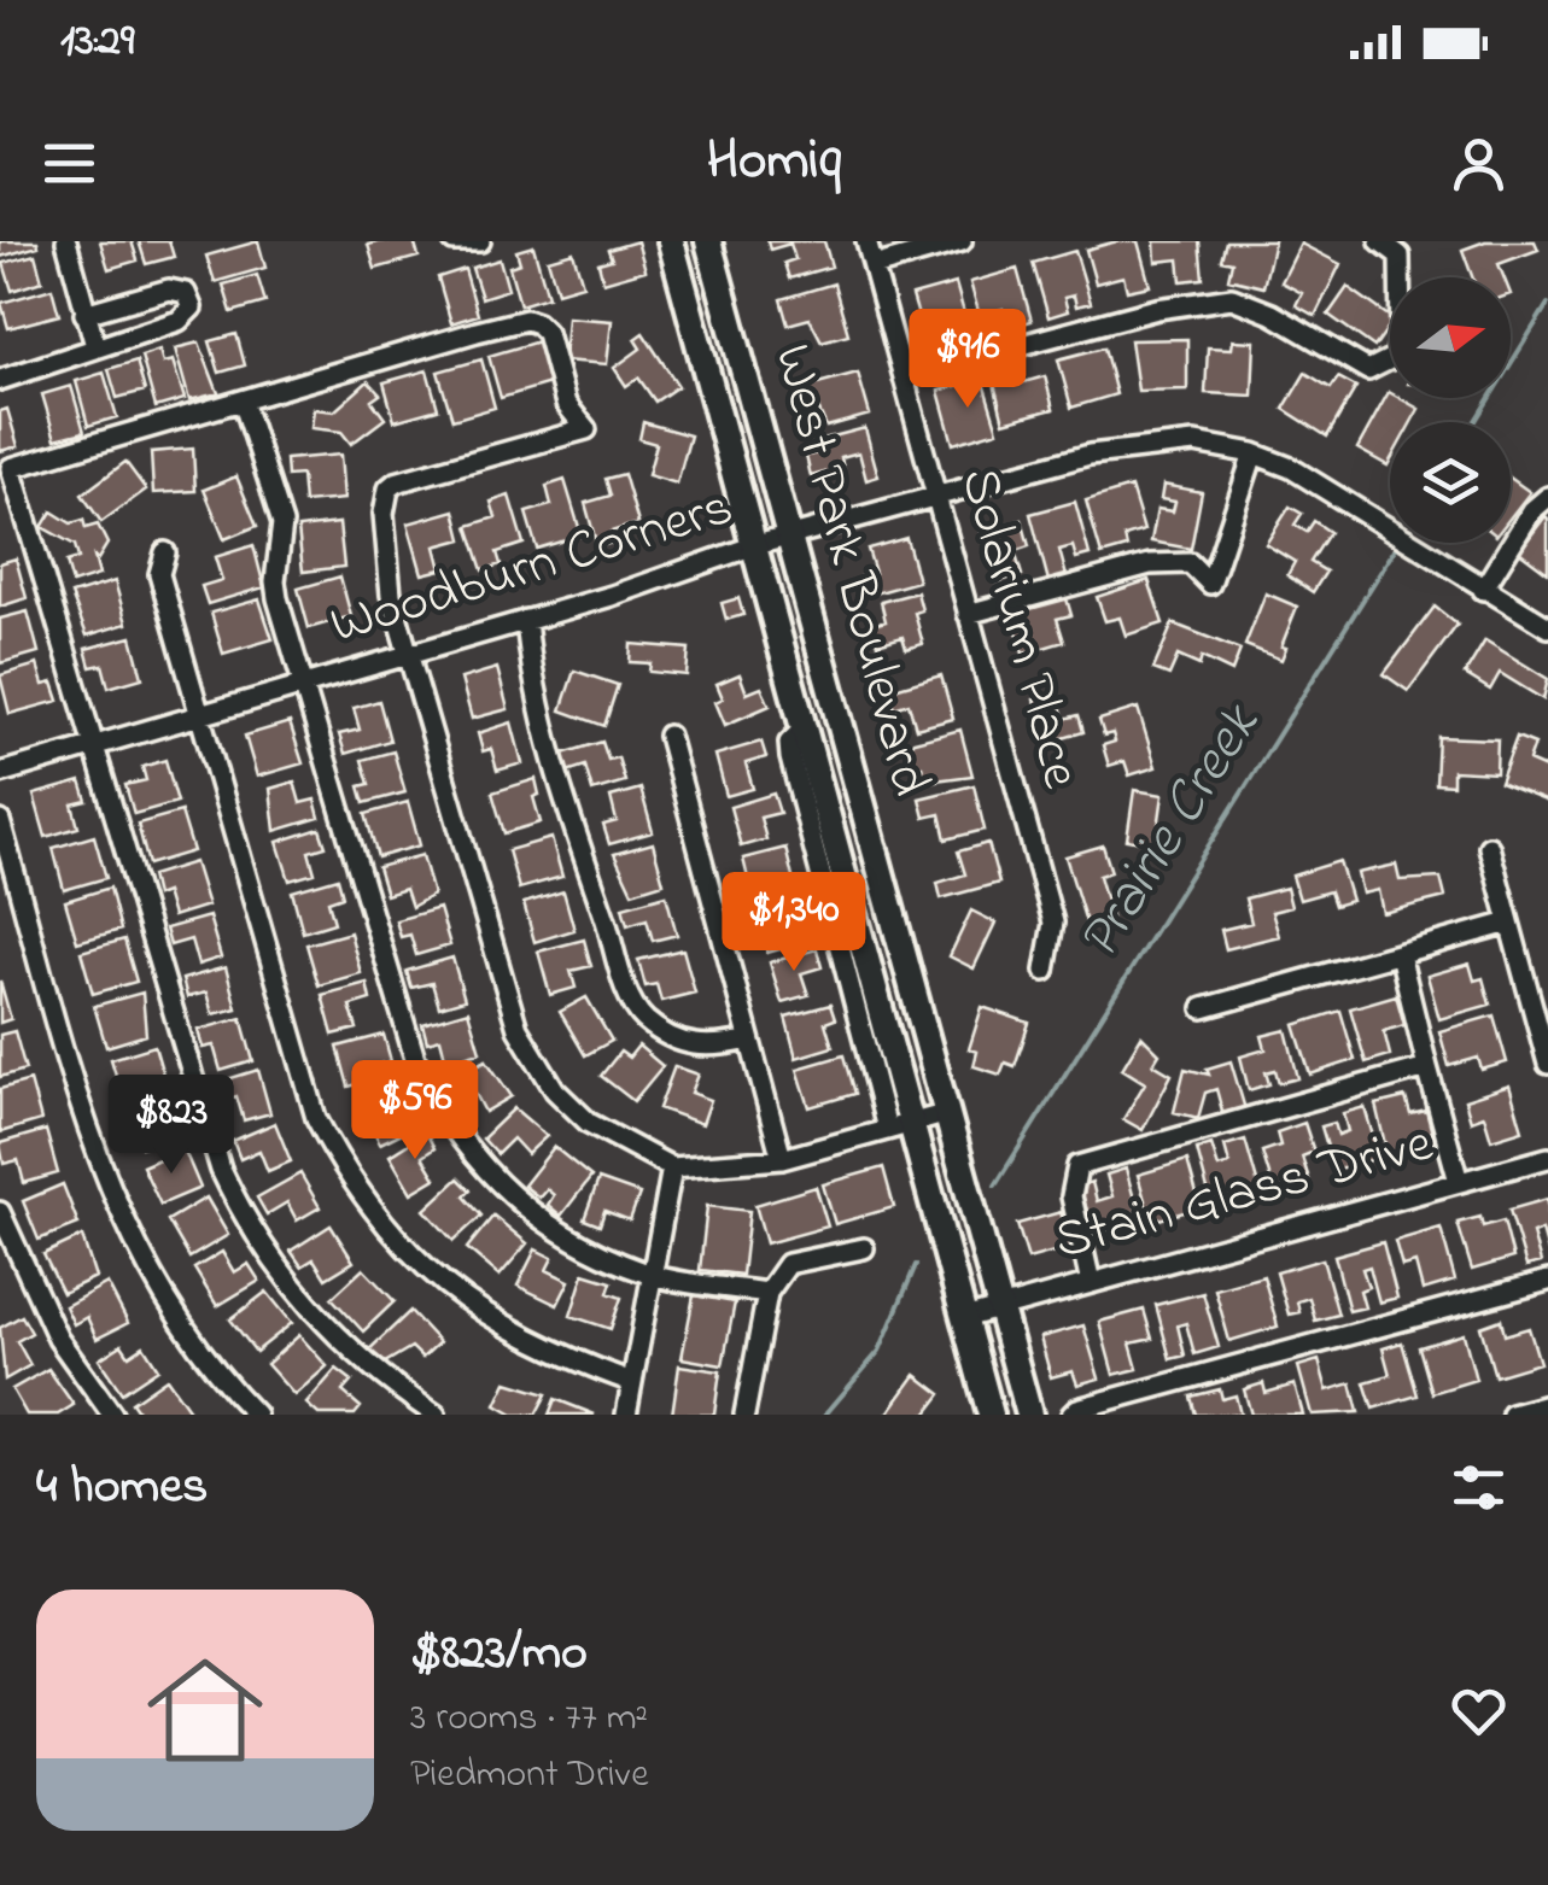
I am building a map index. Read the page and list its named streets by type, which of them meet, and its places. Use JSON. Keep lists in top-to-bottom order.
{
  "streets": {
    "main road": ["West Park Boulevard"],
    "street": ["Woodburn Corners", "Solarium Place", "Stain Glass Drive"]
  },
  "crossings": [
    ["Woodburn Corners", "West Park Boulevard"],
    ["Woodburn Corners", "Solarium Place"],
    ["West Park Boulevard", "Stain Glass Drive"]
  ],
  "water": ["Prairie Creek"],
  "north": "right",
  "page": {
    "status": "13:29",
    "header": "Homiq",
    "price": [
      "$916",
      "$1,340",
      "$596",
      "$823"
    ],
    "heading": "4 homes",
    "list": [
      {
        "name": "$823/mo",
        "note": "3 rooms · 77 m² · Piedmont Drive"
      }
    ]
  }
}
